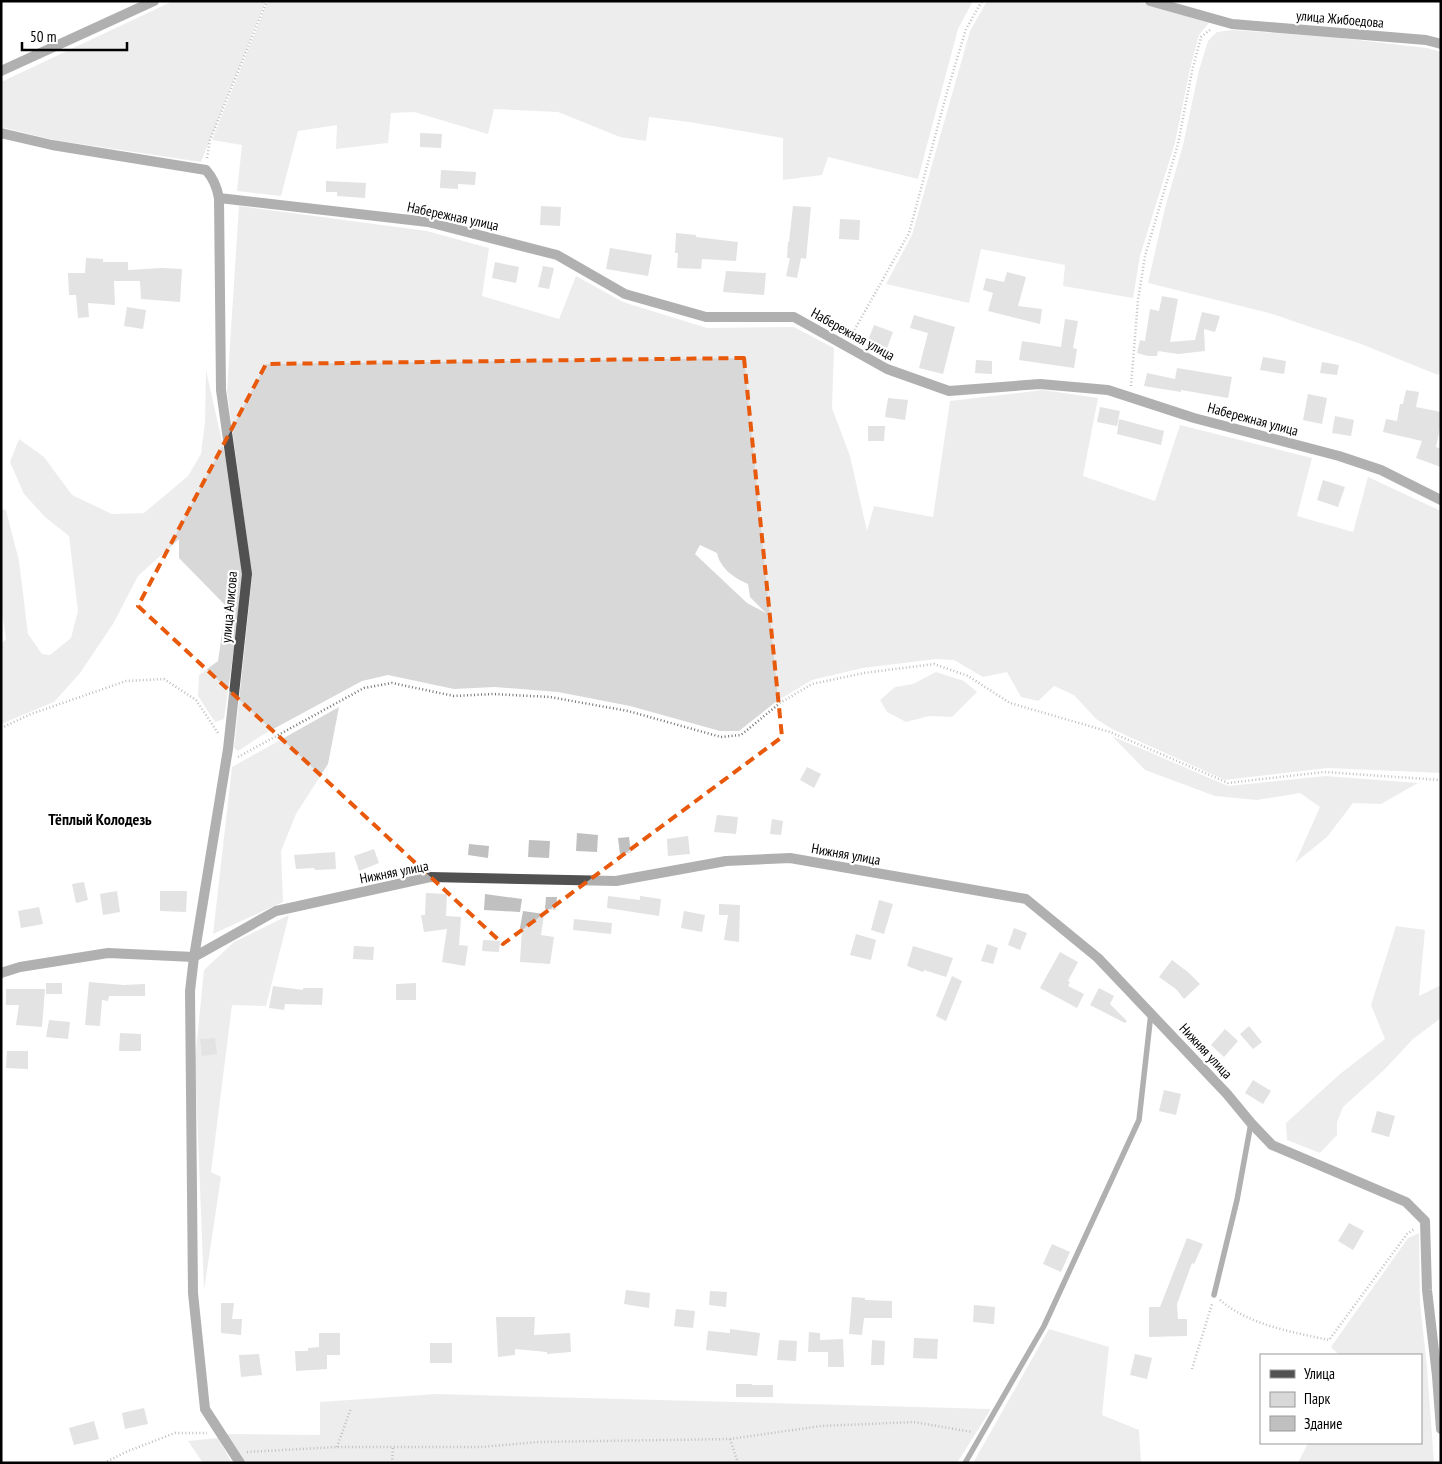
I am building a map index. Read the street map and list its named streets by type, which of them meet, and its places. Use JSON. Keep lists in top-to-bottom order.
{
  "streets": {
    "street": [
      "улица Жибоедова",
      "Набережная улица",
      "улица Алисова",
      "Нижняя улица"
    ]
  },
  "crossings": [
    ["Набережная улица", "улица Алисова"],
    ["улица Алисова", "Нижняя улица"]
  ],
  "districts": ["Тёплый Колодезь"],
  "legend": ["Улица", "Парк", "Здание"],
  "scale_bar": "50 m"
}
